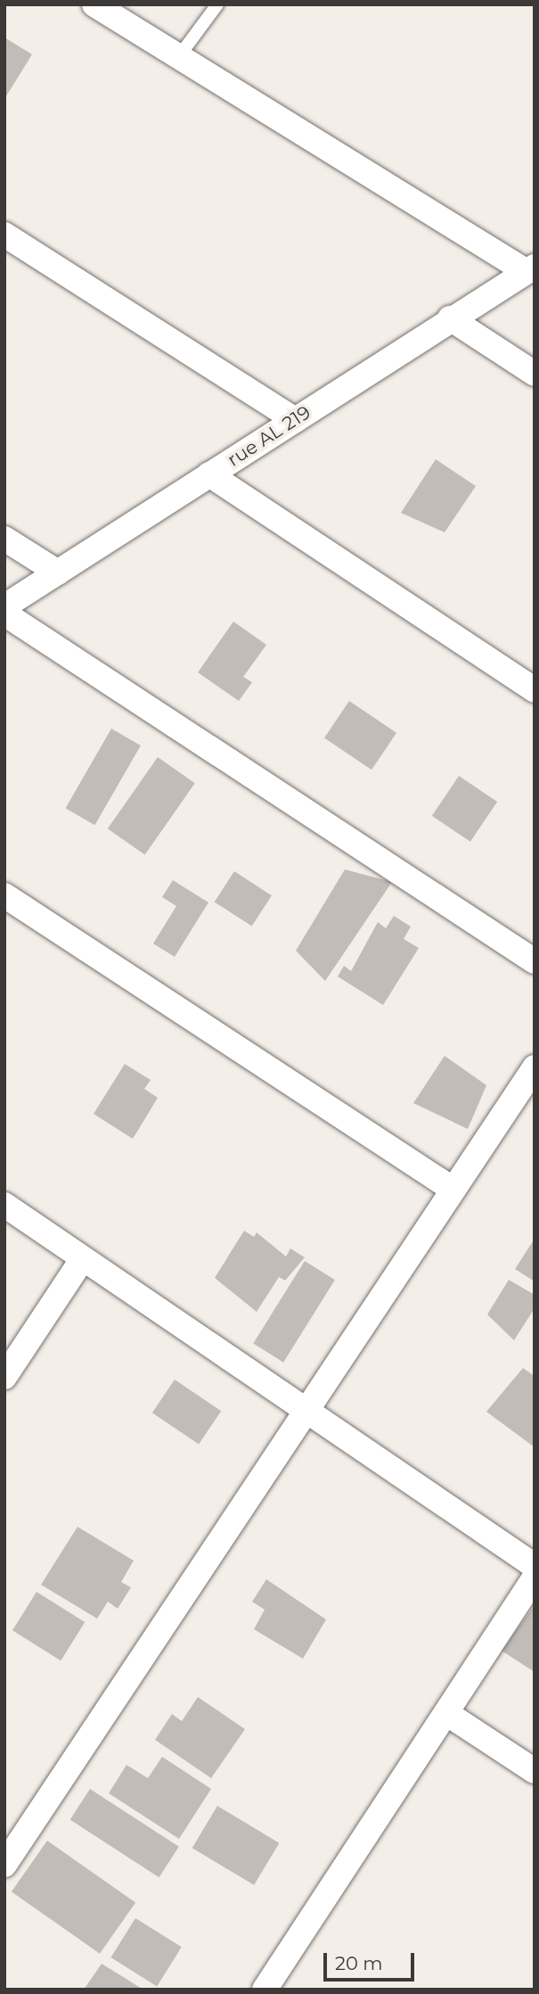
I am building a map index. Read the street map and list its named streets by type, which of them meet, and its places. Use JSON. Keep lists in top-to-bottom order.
{
  "streets": {
    "street": ["rue AL 219"]
  },
  "scale_bar": "20 m"
}
